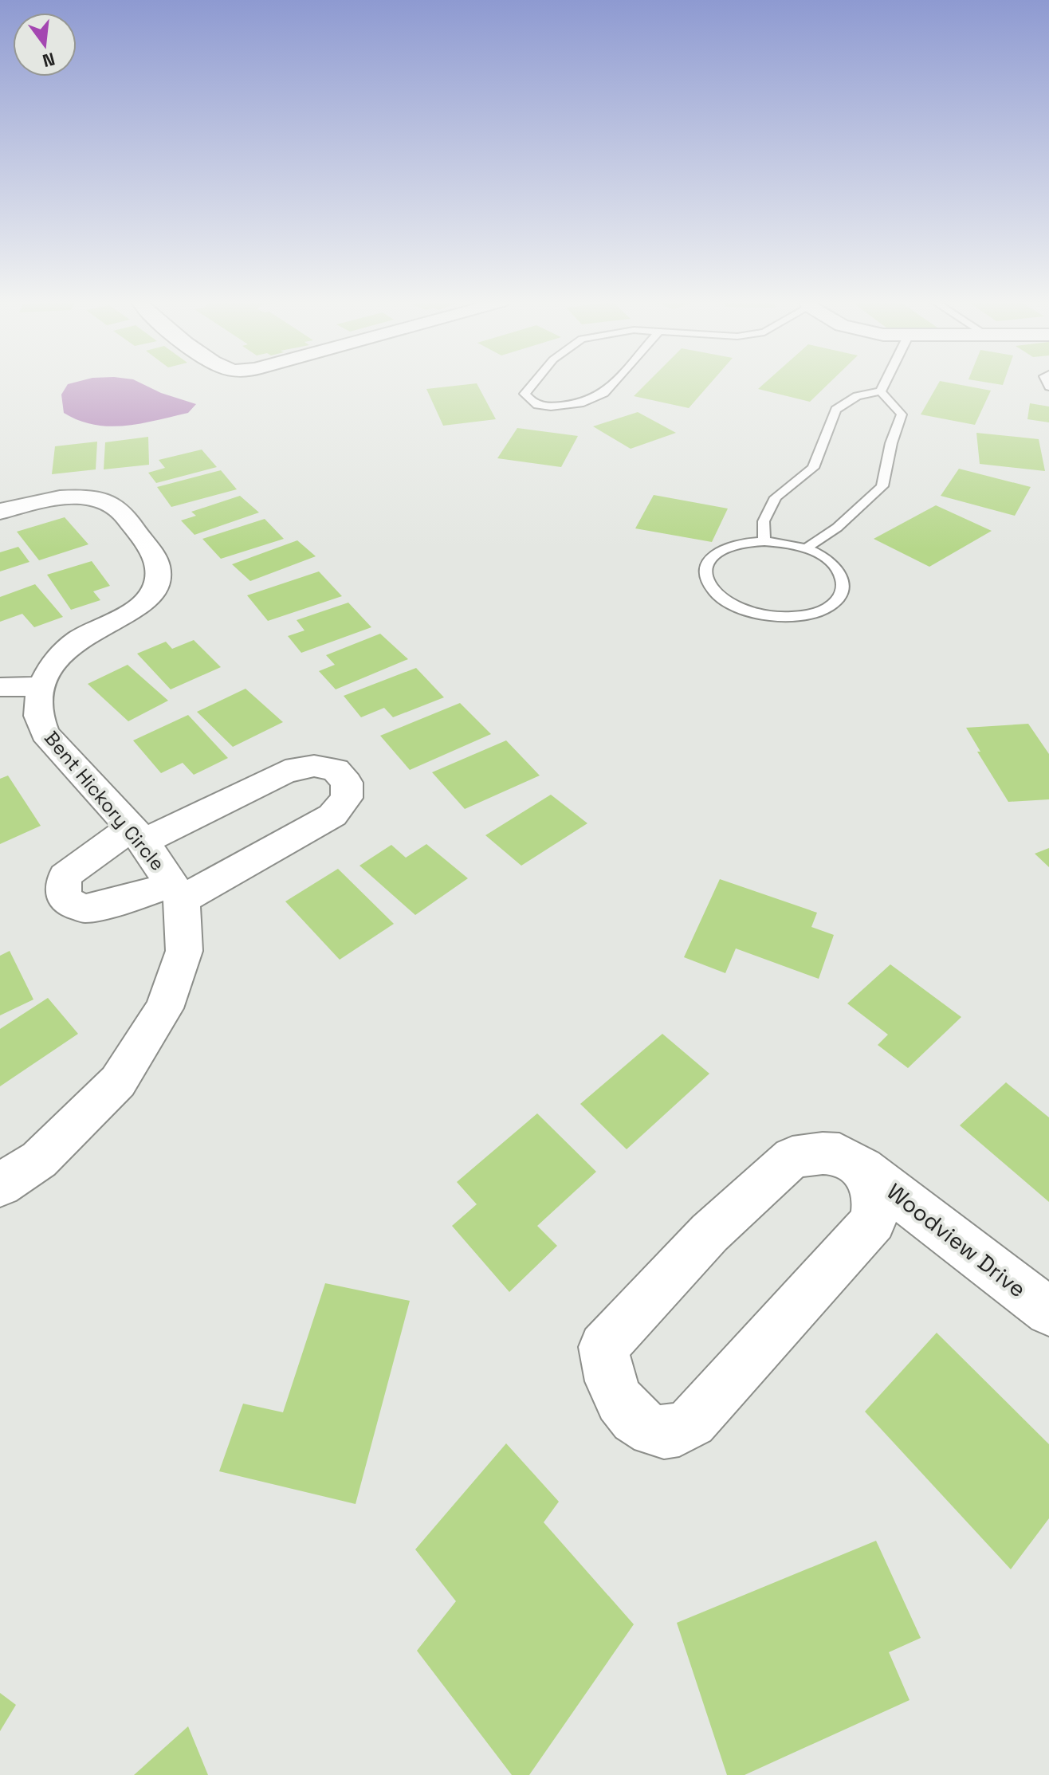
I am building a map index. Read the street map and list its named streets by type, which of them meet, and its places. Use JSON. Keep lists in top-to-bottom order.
{
  "streets": {
    "street": ["Bent Hickory Circle", "Woodview Drive"]
  },
  "north": "bottom"
}
